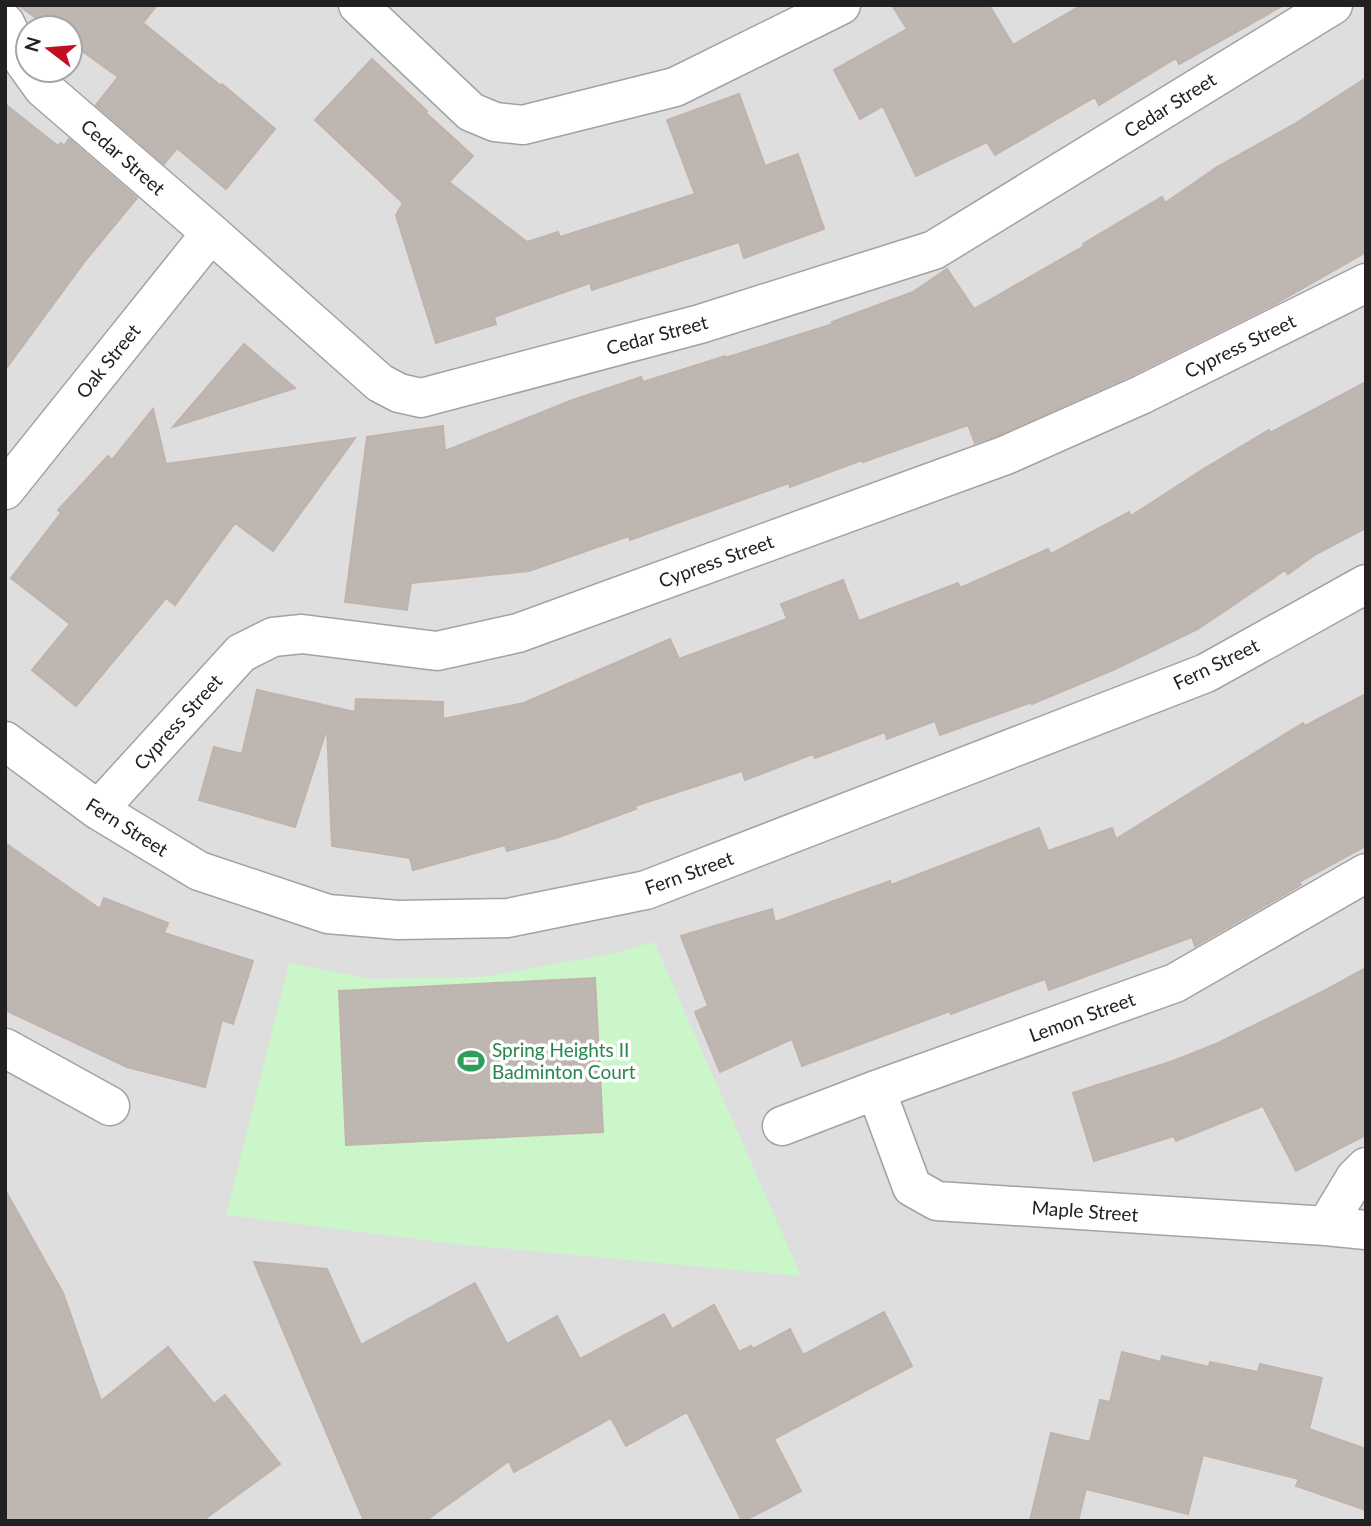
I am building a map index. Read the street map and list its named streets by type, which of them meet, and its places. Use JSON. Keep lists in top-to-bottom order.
{
  "streets": {
    "street": [
      "Cedar Street",
      "Cypress Street",
      "Oak Street",
      "Fern Street",
      "Lemon Street",
      "Maple Street"
    ]
  },
  "crossings": [
    ["Cedar Street", "Oak Street"],
    ["Cypress Street", "Fern Street"],
    ["Lemon Street", "Maple Street"]
  ],
  "places": {
    "sports": ["Spring Heights II Badminton Court"]
  },
  "north": "left"
}
